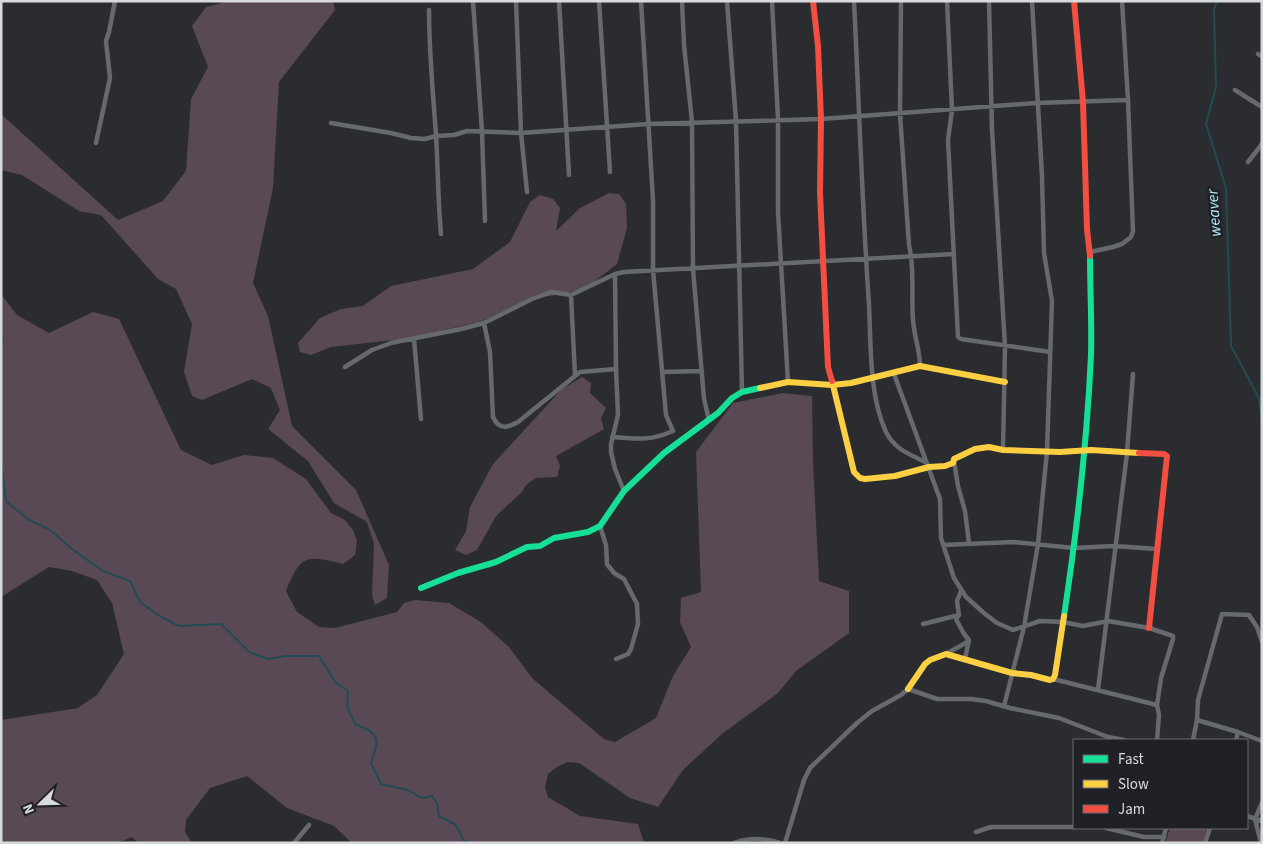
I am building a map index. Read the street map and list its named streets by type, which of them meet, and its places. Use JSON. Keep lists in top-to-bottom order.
{
  "water": ["weaver"],
  "legend": ["Fast", "Slow", "Jam"],
  "north": "bottom left"
}
